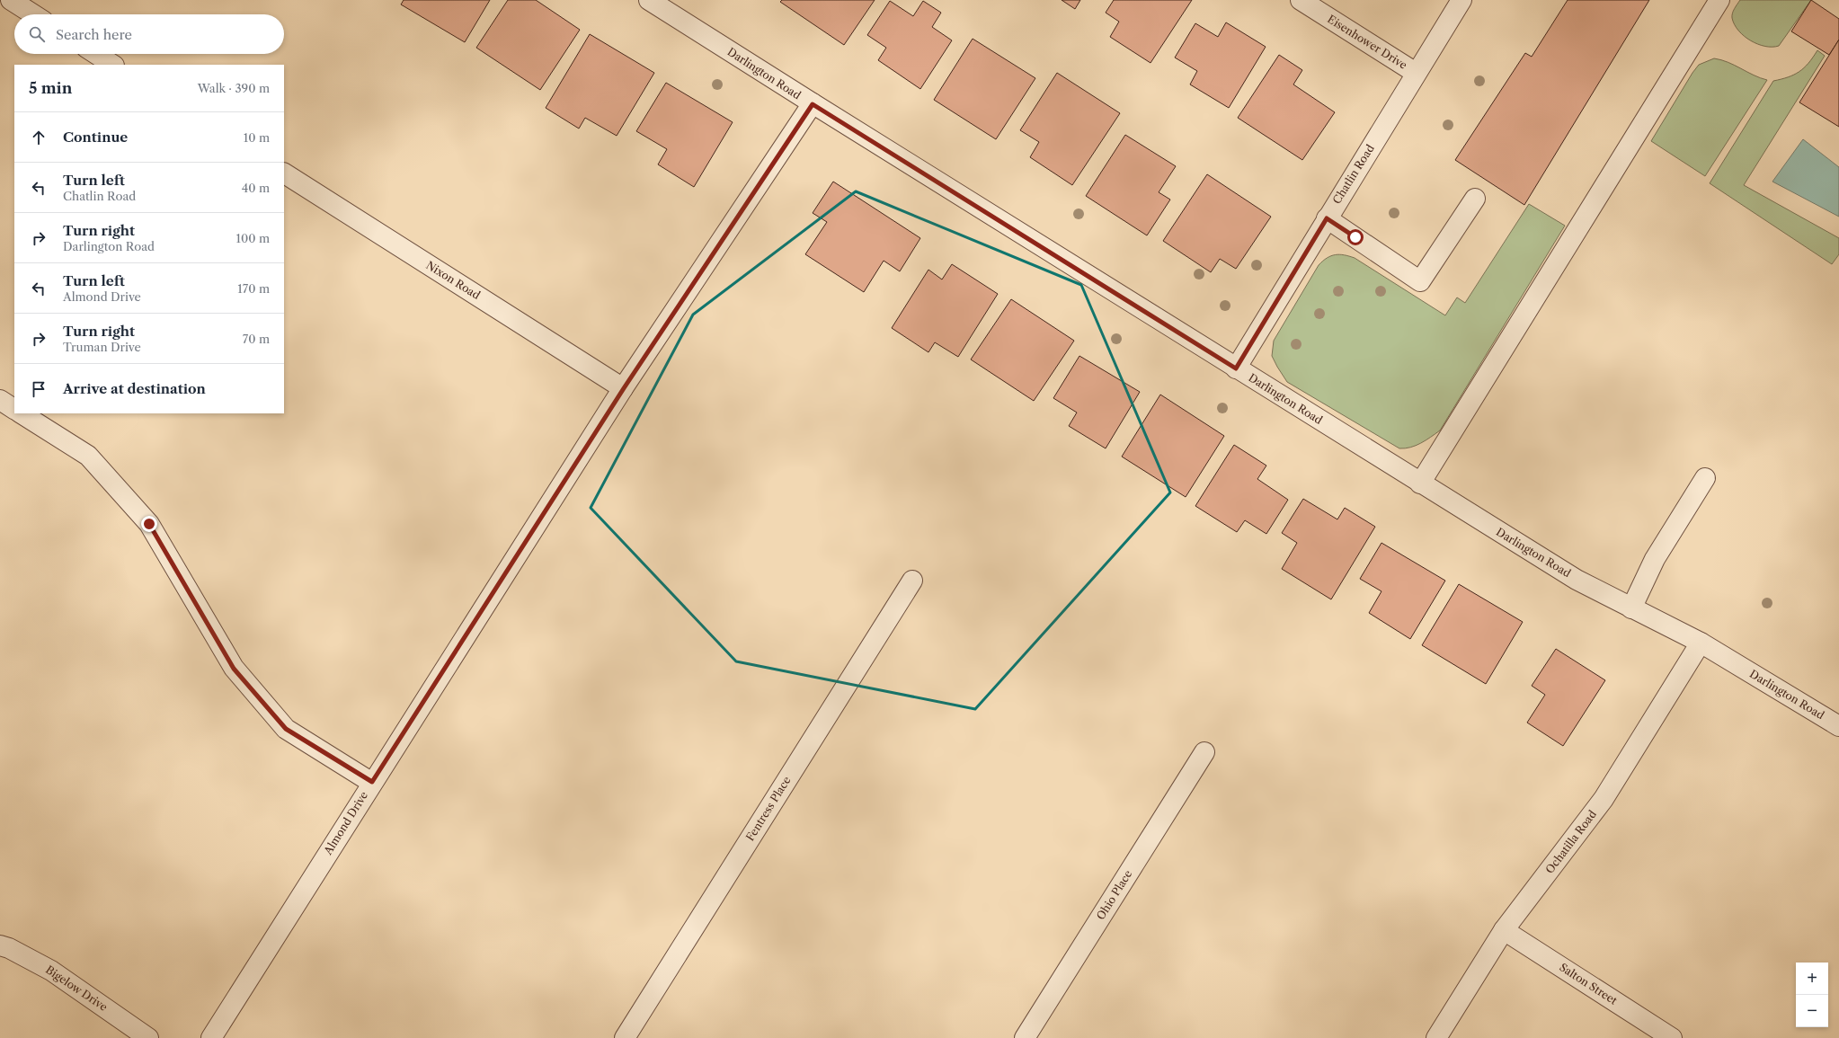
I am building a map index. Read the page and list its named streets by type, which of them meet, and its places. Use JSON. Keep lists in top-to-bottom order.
{
  "streets": {
    "street": [
      "Eisenhower Drive",
      "Darlington Road",
      "Chatlin Road",
      "Nixon Road",
      "Fentress Place",
      "Almond Drive",
      "Ochatilla Road",
      "Ohio Place",
      "Salton Street",
      "Bigelow Drive"
    ]
  },
  "crossings": [
    ["Eisenhower Drive", "Chatlin Road"],
    ["Darlington Road", "Chatlin Road"],
    ["Darlington Road", "Almond Drive"],
    ["Darlington Road", "Ochatilla Road"],
    ["Nixon Road", "Almond Drive"],
    ["Ochatilla Road", "Salton Street"]
  ],
  "page": {
    "search": "Search here",
    "heading": ["5 min", "Walk · 390 m"],
    "list": [
      ["Continue", "10 m"],
      ["Turn left", "Chatlin Road", "40 m"],
      ["Turn right", "Darlington Road", "100 m"],
      ["Turn left", "Almond Drive", "170 m"],
      ["Turn right", "Truman Drive", "70 m"],
      "Arrive at destination"
    ],
    "map_buttons": ["+", "−"]
  }
}
